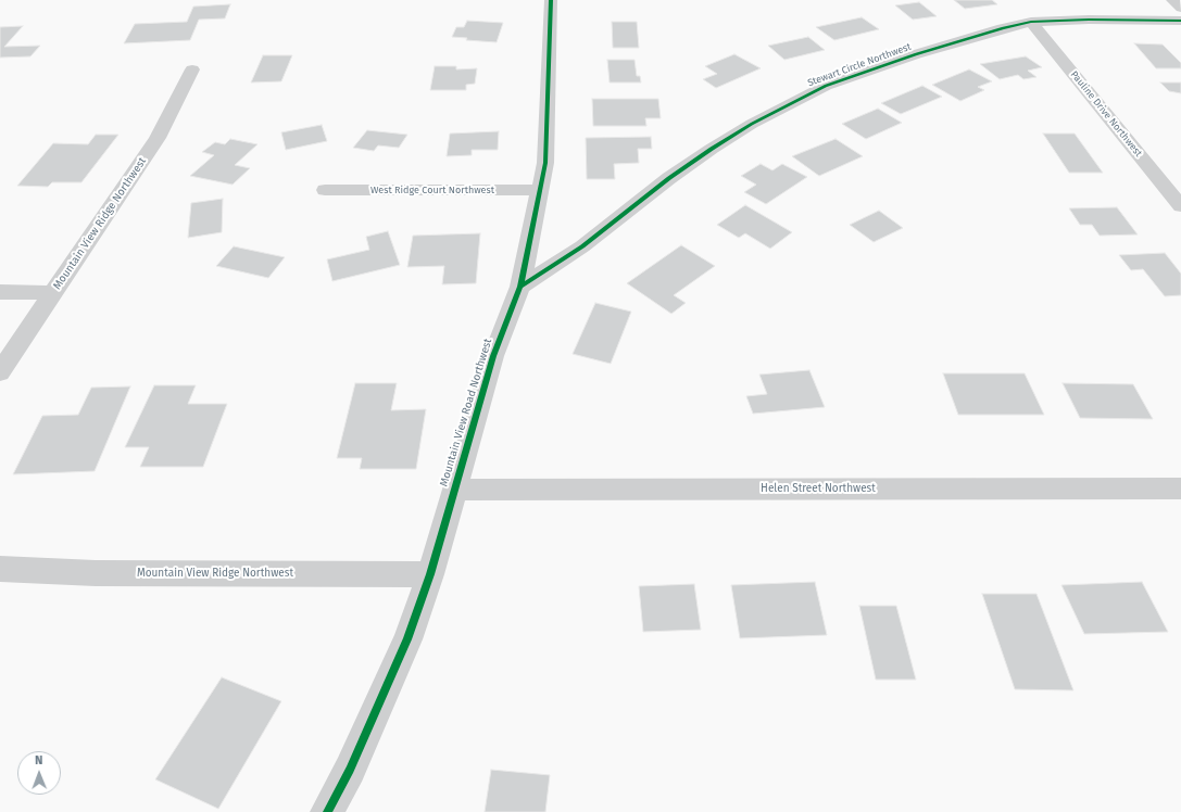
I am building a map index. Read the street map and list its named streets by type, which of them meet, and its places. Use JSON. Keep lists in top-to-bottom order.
{
  "streets": {
    "street": [
      "Stewart Circle Northwest",
      "Pauline Drive Northwest",
      "West Ridge Court Northwest",
      "Mountain View Ridge Northwest",
      "Mountain View Road Northwest",
      "Helen Street Northwest"
    ]
  },
  "crossings": [
    ["Stewart Circle Northwest", "Pauline Drive Northwest"],
    ["Stewart Circle Northwest", "Mountain View Road Northwest"],
    ["West Ridge Court Northwest", "Mountain View Road Northwest"],
    ["Mountain View Ridge Northwest", "Mountain View Road Northwest"],
    ["Mountain View Road Northwest", "Helen Street Northwest"]
  ],
  "north": "top"
}
